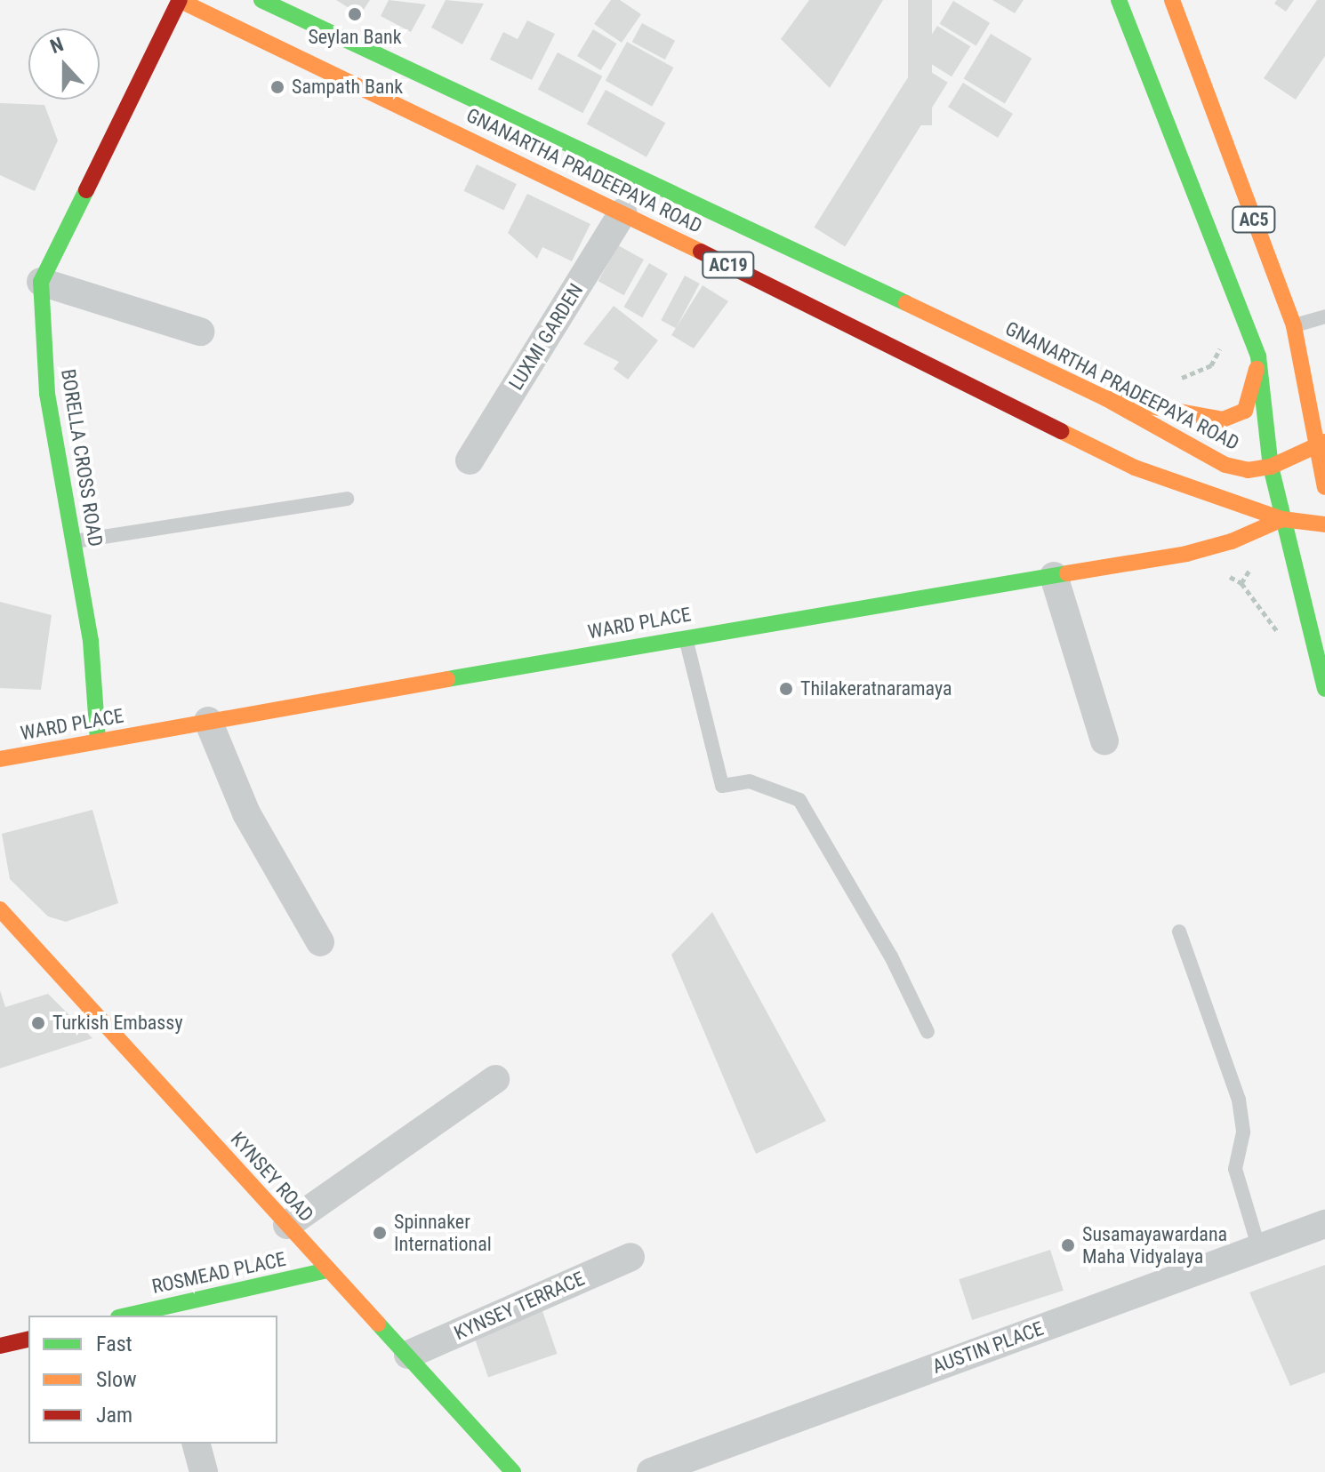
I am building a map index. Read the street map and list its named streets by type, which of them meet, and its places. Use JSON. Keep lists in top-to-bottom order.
{
  "streets": {
    "main road": [
      "GNANARTHA PRADEEPAYA ROAD",
      "AC5",
      "AC19",
      "BORELLA CROSS ROAD",
      "WARD PLACE",
      "KYNSEY ROAD",
      "ROSMEAD PLACE"
    ],
    "street": ["LUXMI GARDEN", "KYNSEY TERRACE", "AUSTIN PLACE"]
  },
  "crossings": [
    ["GNANARTHA PRADEEPAYA ROAD", "AC5"],
    ["GNANARTHA PRADEEPAYA ROAD", "LUXMI GARDEN"],
    ["GNANARTHA PRADEEPAYA ROAD", "BORELLA CROSS ROAD"],
    ["GNANARTHA PRADEEPAYA ROAD", "WARD PLACE"],
    ["BORELLA CROSS ROAD", "WARD PLACE"],
    ["KYNSEY ROAD", "ROSMEAD PLACE"],
    ["KYNSEY ROAD", "KYNSEY TERRACE"]
  ],
  "places": [
    "Seylan Bank",
    "Sampath Bank",
    "Thilakeratnaramaya",
    "Turkish Embassy",
    "Spinnaker International",
    "Susamayawardana Maha Vidyalaya"
  ],
  "legend": ["Fast", "Slow", "Jam"],
  "north": "top"
}
